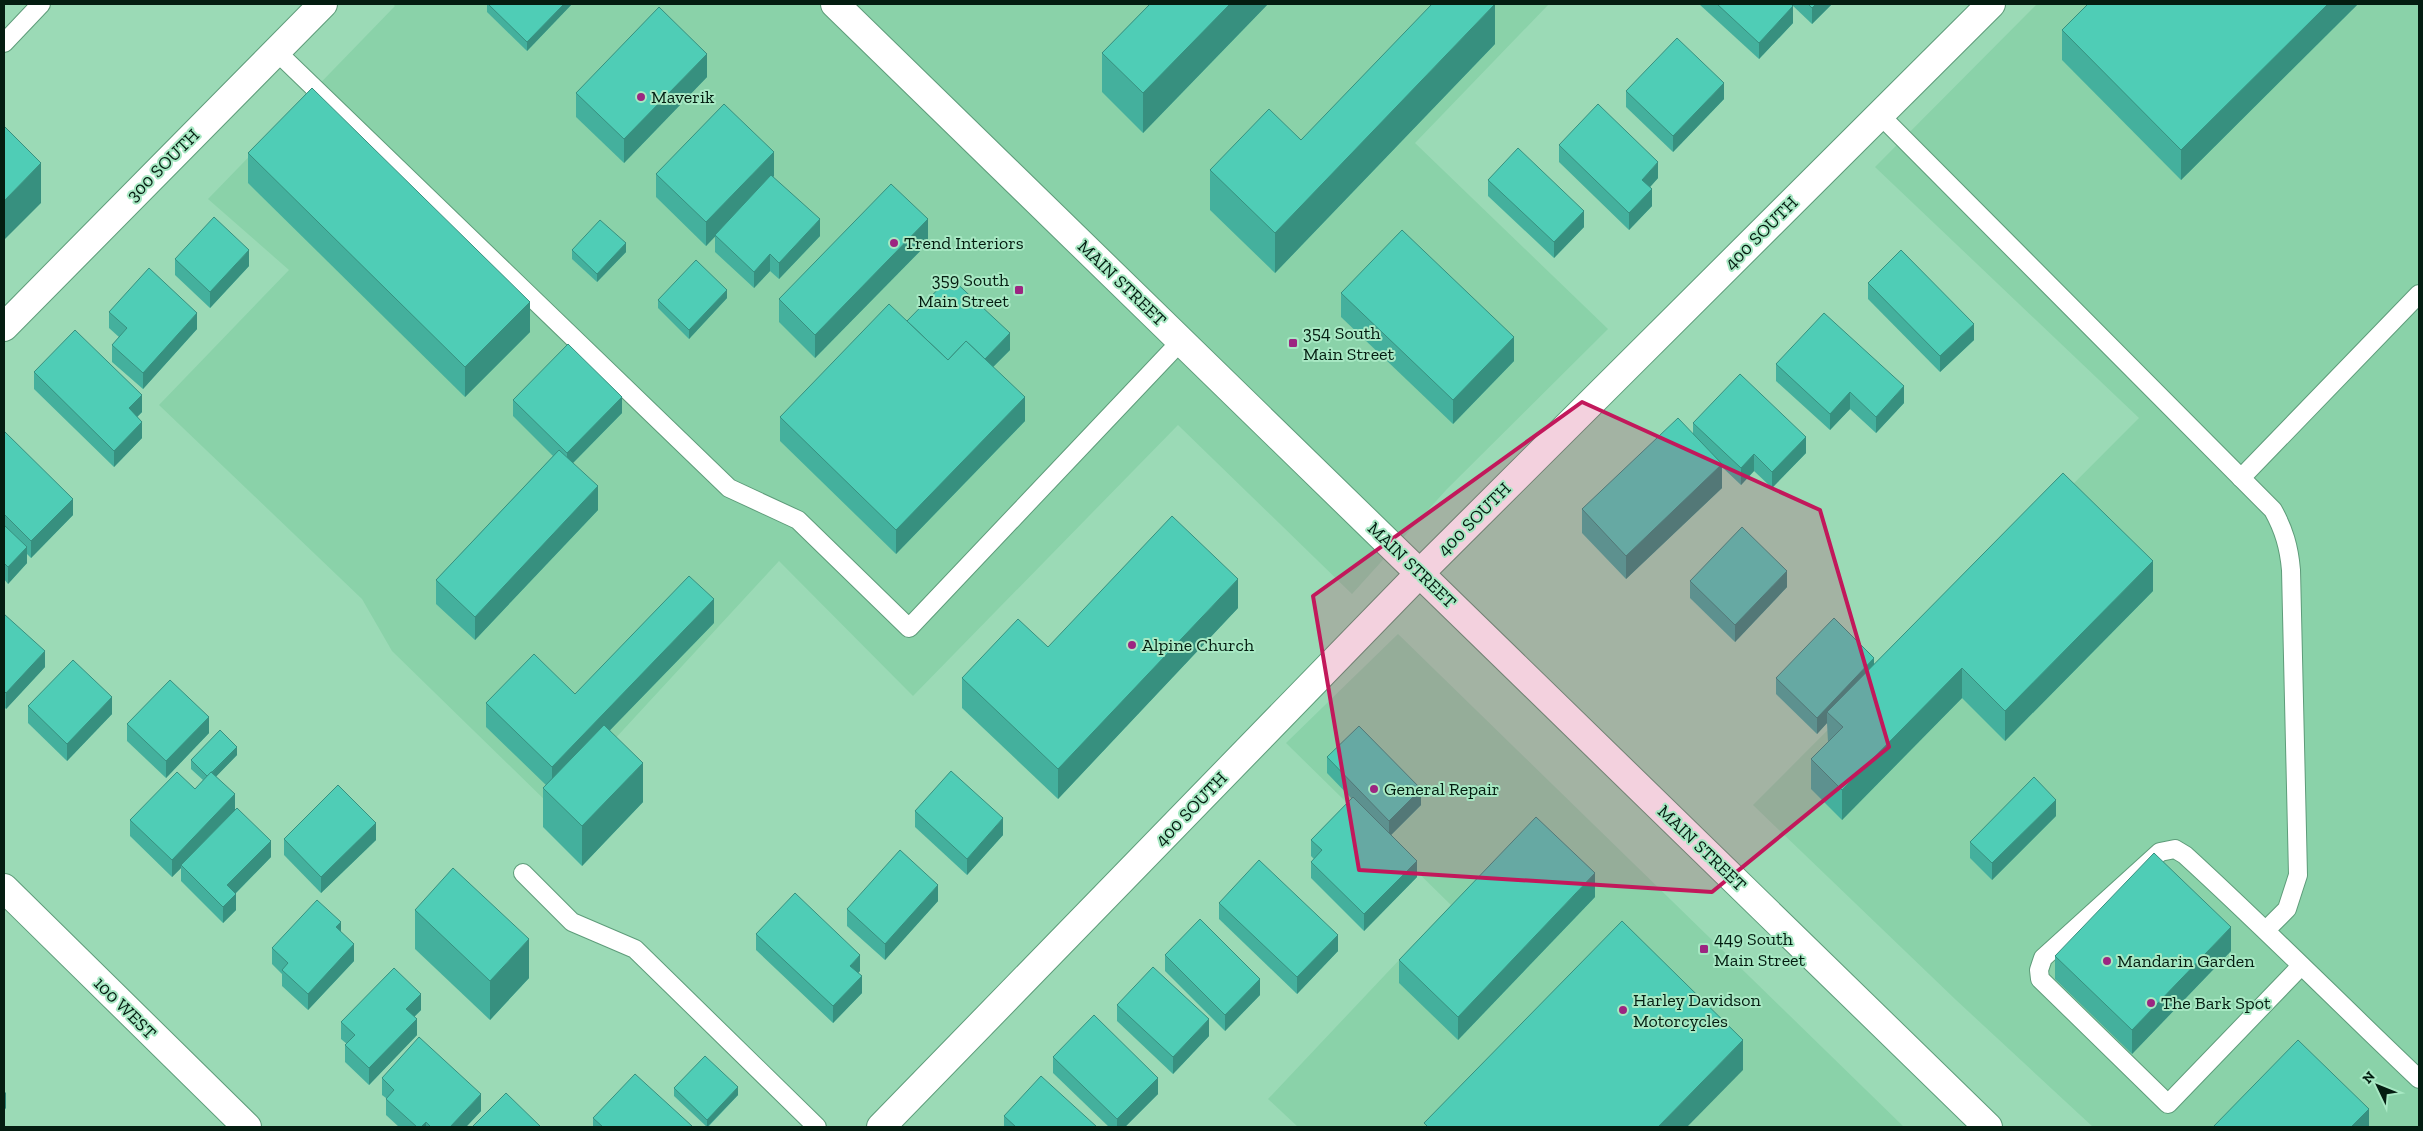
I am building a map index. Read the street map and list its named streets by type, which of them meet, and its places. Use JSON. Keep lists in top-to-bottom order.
{
  "streets": {
    "main road": [
      "300 SOUTH",
      "400 SOUTH",
      "MAIN STREET",
      "100 WEST"
    ]
  },
  "crossings": [
    ["400 SOUTH", "MAIN STREET"]
  ],
  "places": {
    "other": [
      "Maverik",
      "Trend Interiors",
      "Alpine Church",
      "General Repair",
      "Mandarin Garden",
      "The Bark Spot",
      "Harley Davidson Motorcycles"
    ],
    "transit": ["359 South Main Street", "354 South Main Street", "449 South Main Street"]
  },
  "north": "top left"
}
